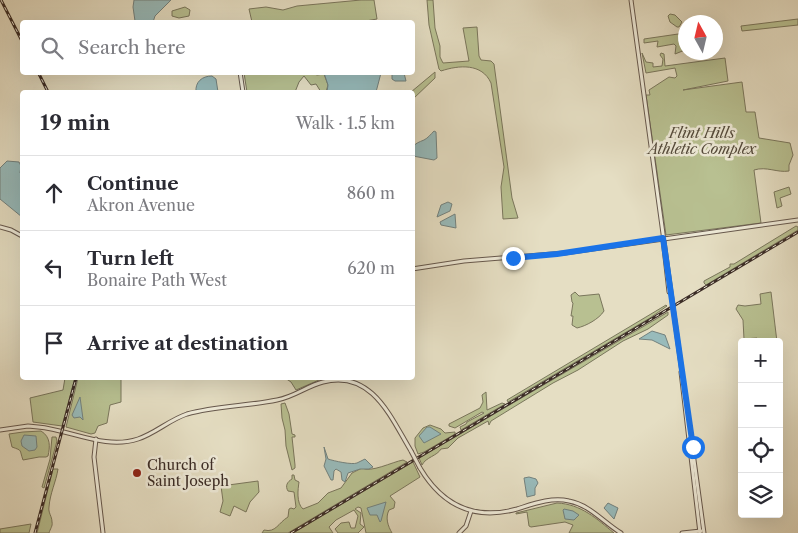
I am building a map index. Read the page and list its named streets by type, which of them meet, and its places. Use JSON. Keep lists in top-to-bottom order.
{
  "parks": ["Flint Hills Athletic Complex"],
  "places": ["Church of Saint Joseph"],
  "north": "top",
  "page": {
    "search": "Search here",
    "heading": ["19 min", "Walk · 1.5 km"],
    "list": [
      ["Continue", "Akron Avenue", "860 m"],
      ["Turn left", "Bonaire Path West", "620 m"],
      "Arrive at destination"
    ],
    "map_buttons": ["+", "−"]
  }
}
